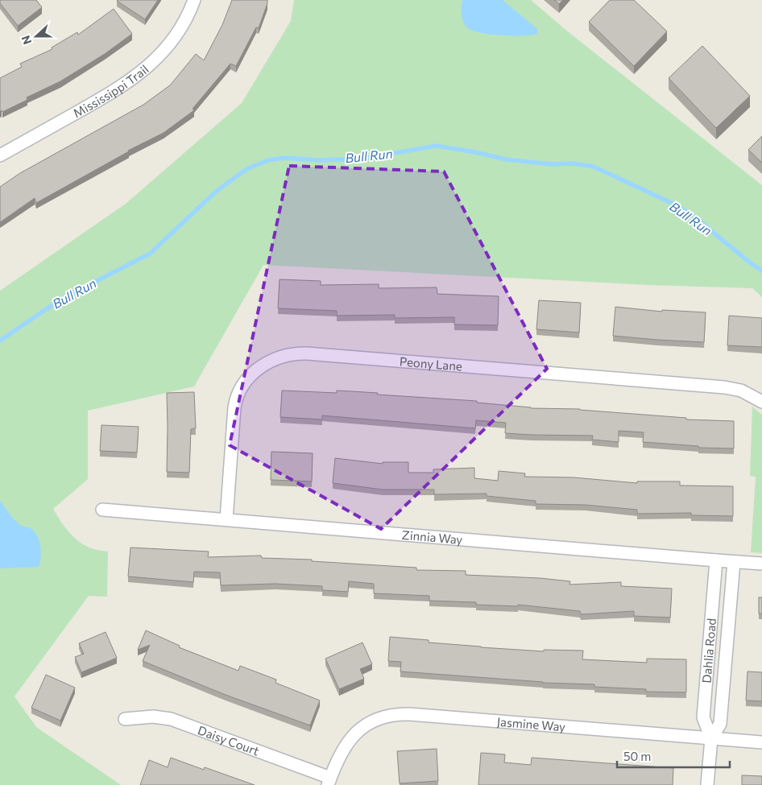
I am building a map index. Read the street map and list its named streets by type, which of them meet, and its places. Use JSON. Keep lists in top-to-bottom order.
{
  "streets": {
    "street": [
      "Mississippi Trail",
      "Peony Lane",
      "Zinnia Way",
      "Dahlia Road",
      "Jasmine Way",
      "Daisy Court"
    ]
  },
  "crossings": [
    ["Peony Lane", "Zinnia Way"],
    ["Zinnia Way", "Dahlia Road"],
    ["Dahlia Road", "Jasmine Way"],
    ["Jasmine Way", "Daisy Court"]
  ],
  "water": ["Bull Run"],
  "scale_bar": "50 m",
  "north": "left"
}
